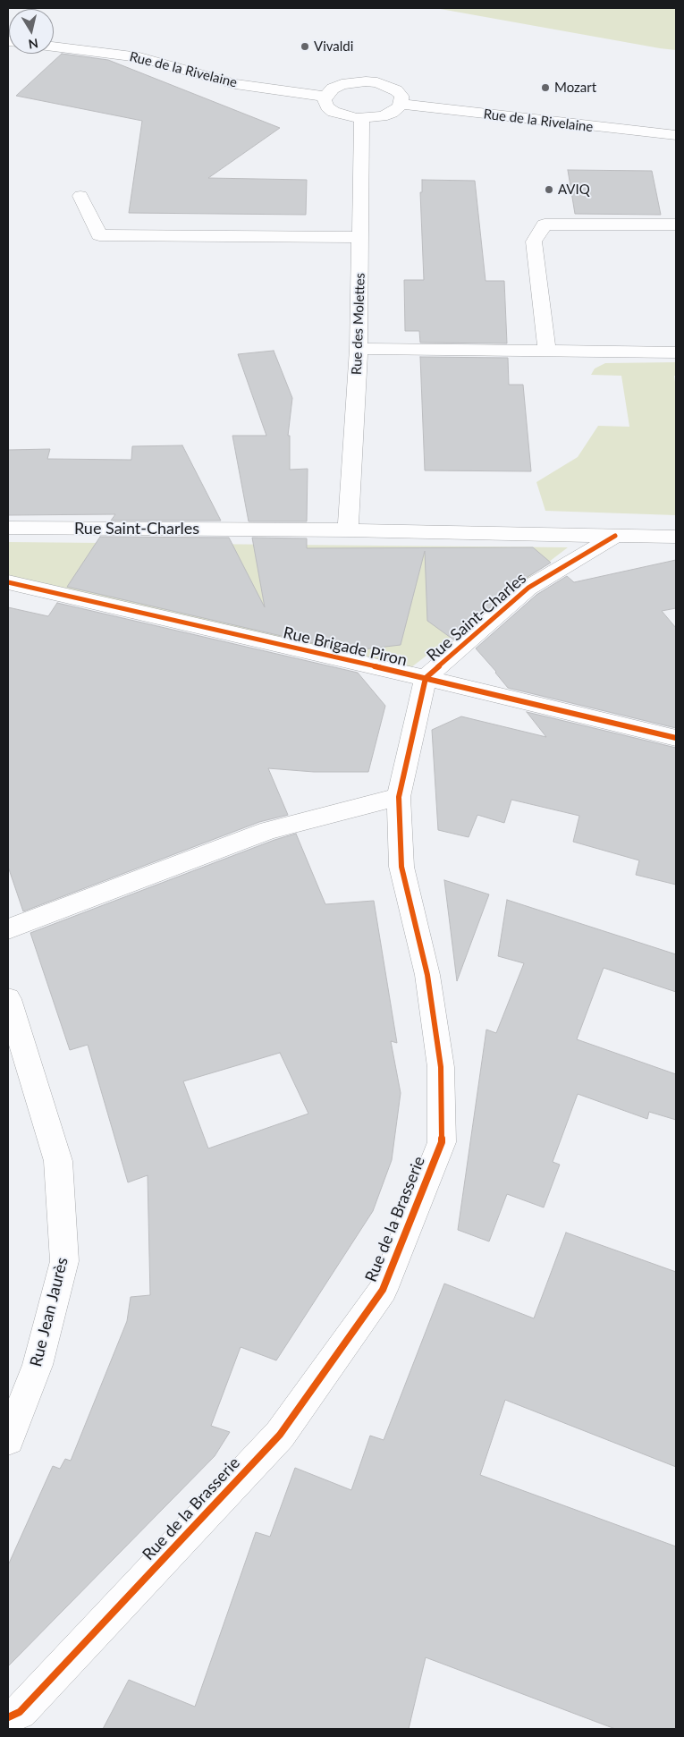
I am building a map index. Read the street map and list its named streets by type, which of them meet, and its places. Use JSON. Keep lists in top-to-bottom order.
{
  "streets": {
    "street": [
      "Rue de la Rivelaine",
      "Rue des Molettes",
      "Rue Saint-Charles",
      "Rue Brigade Piron",
      "Rue de la Brasserie",
      "Rue Jean Jaurès"
    ]
  },
  "crossings": [
    ["Rue des Molettes", "Rue Saint-Charles"],
    ["Rue Saint-Charles", "Rue Brigade Piron"],
    ["Rue Saint-Charles", "Rue de la Brasserie"],
    ["Rue Brigade Piron", "Rue de la Brasserie"]
  ],
  "places": ["Vivaldi", "Mozart", "AVIQ"],
  "north": "bottom"
}
